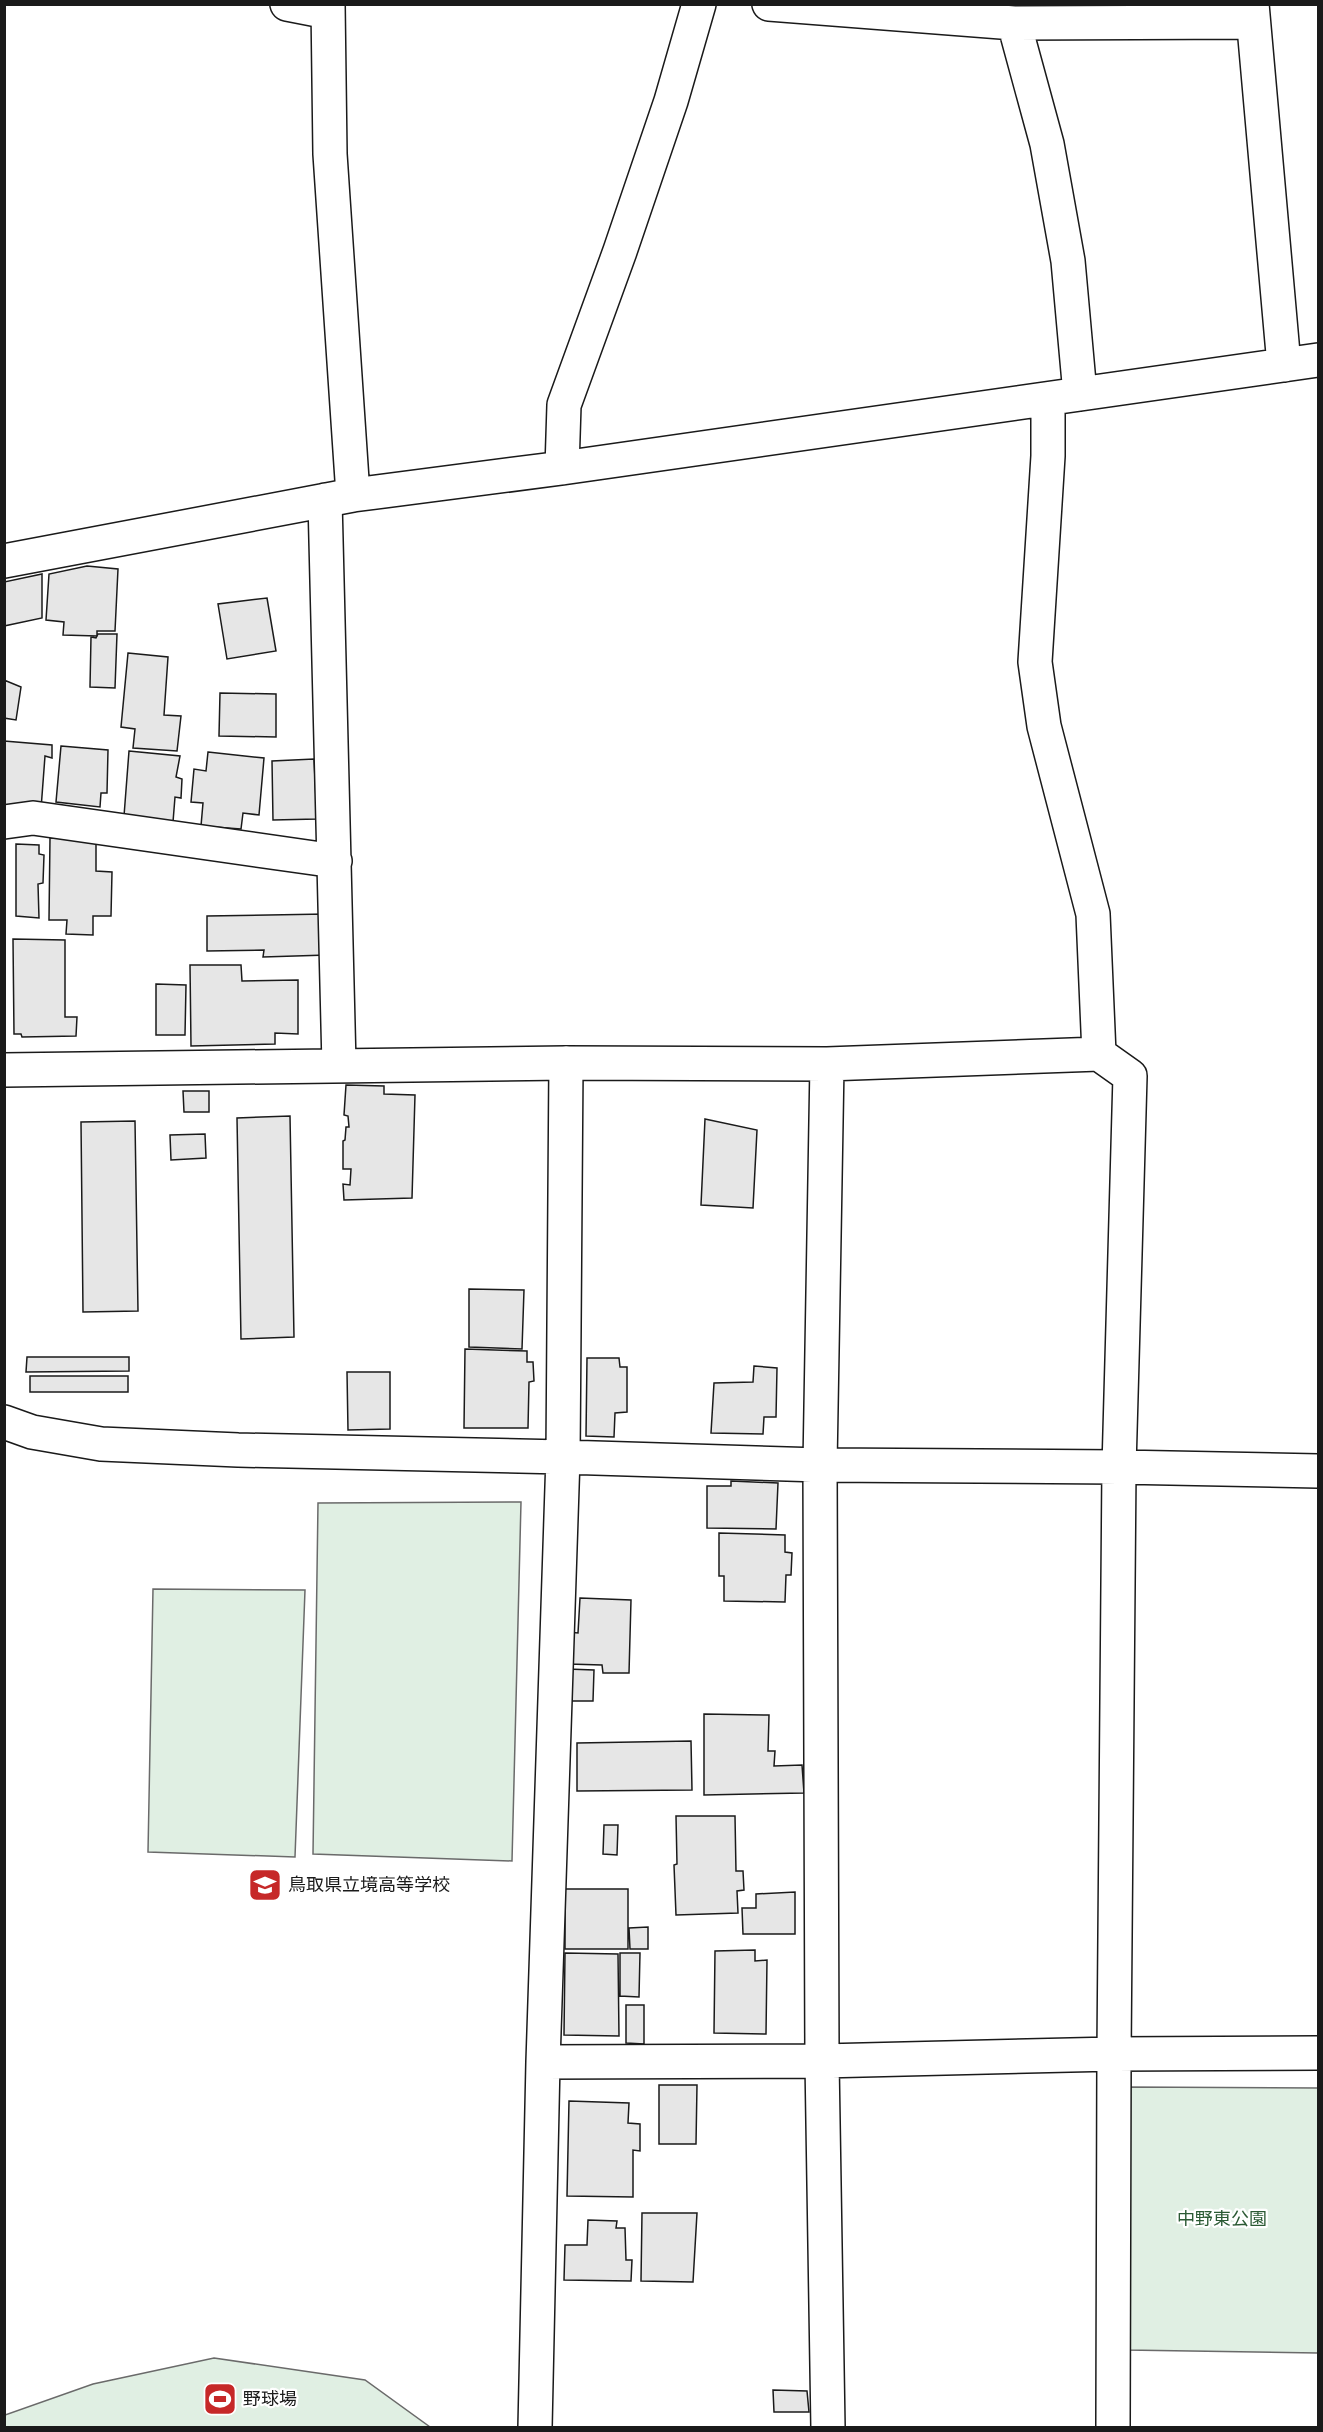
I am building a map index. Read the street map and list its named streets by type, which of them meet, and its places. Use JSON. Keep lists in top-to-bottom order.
{
  "parks": ["中野東公園"],
  "places": {
    "school or university": ["鳥取県立境高等学校"],
    "sports": ["野球場"]
  }
}
